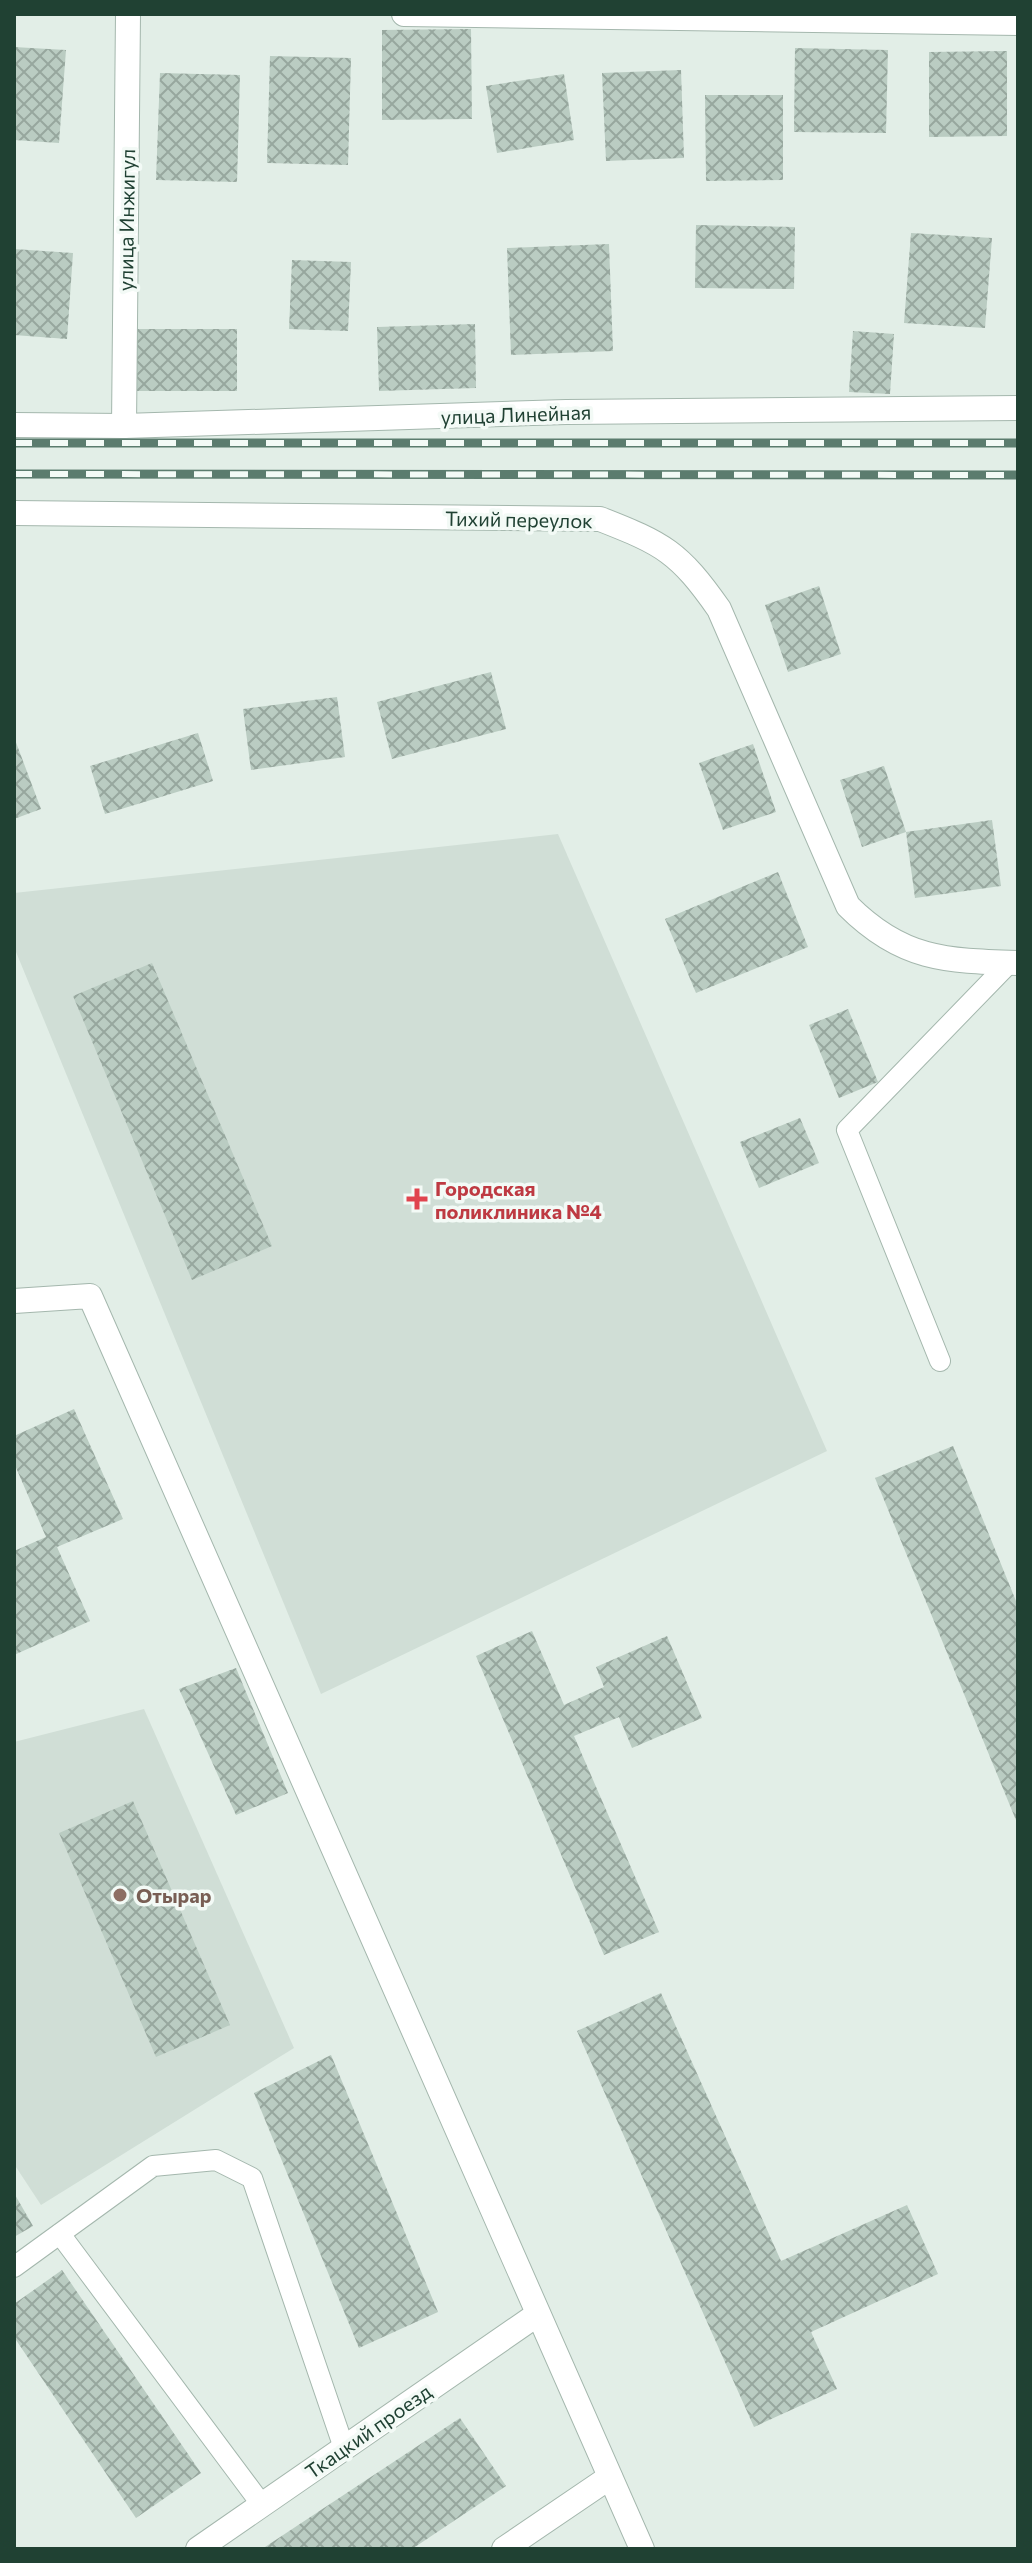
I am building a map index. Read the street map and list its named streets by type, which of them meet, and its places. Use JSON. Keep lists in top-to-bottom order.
{
  "streets": {
    "street": [
      "улица Инжигул",
      "улица Линейная",
      "Тихий переулок",
      "Ткацкий проезд"
    ]
  },
  "crossings": [
    ["улица Инжигул", "улица Линейная"]
  ],
  "places": {
    "health": ["Городская поликлиника №4"],
    "other": ["Отырар"]
  }
}
